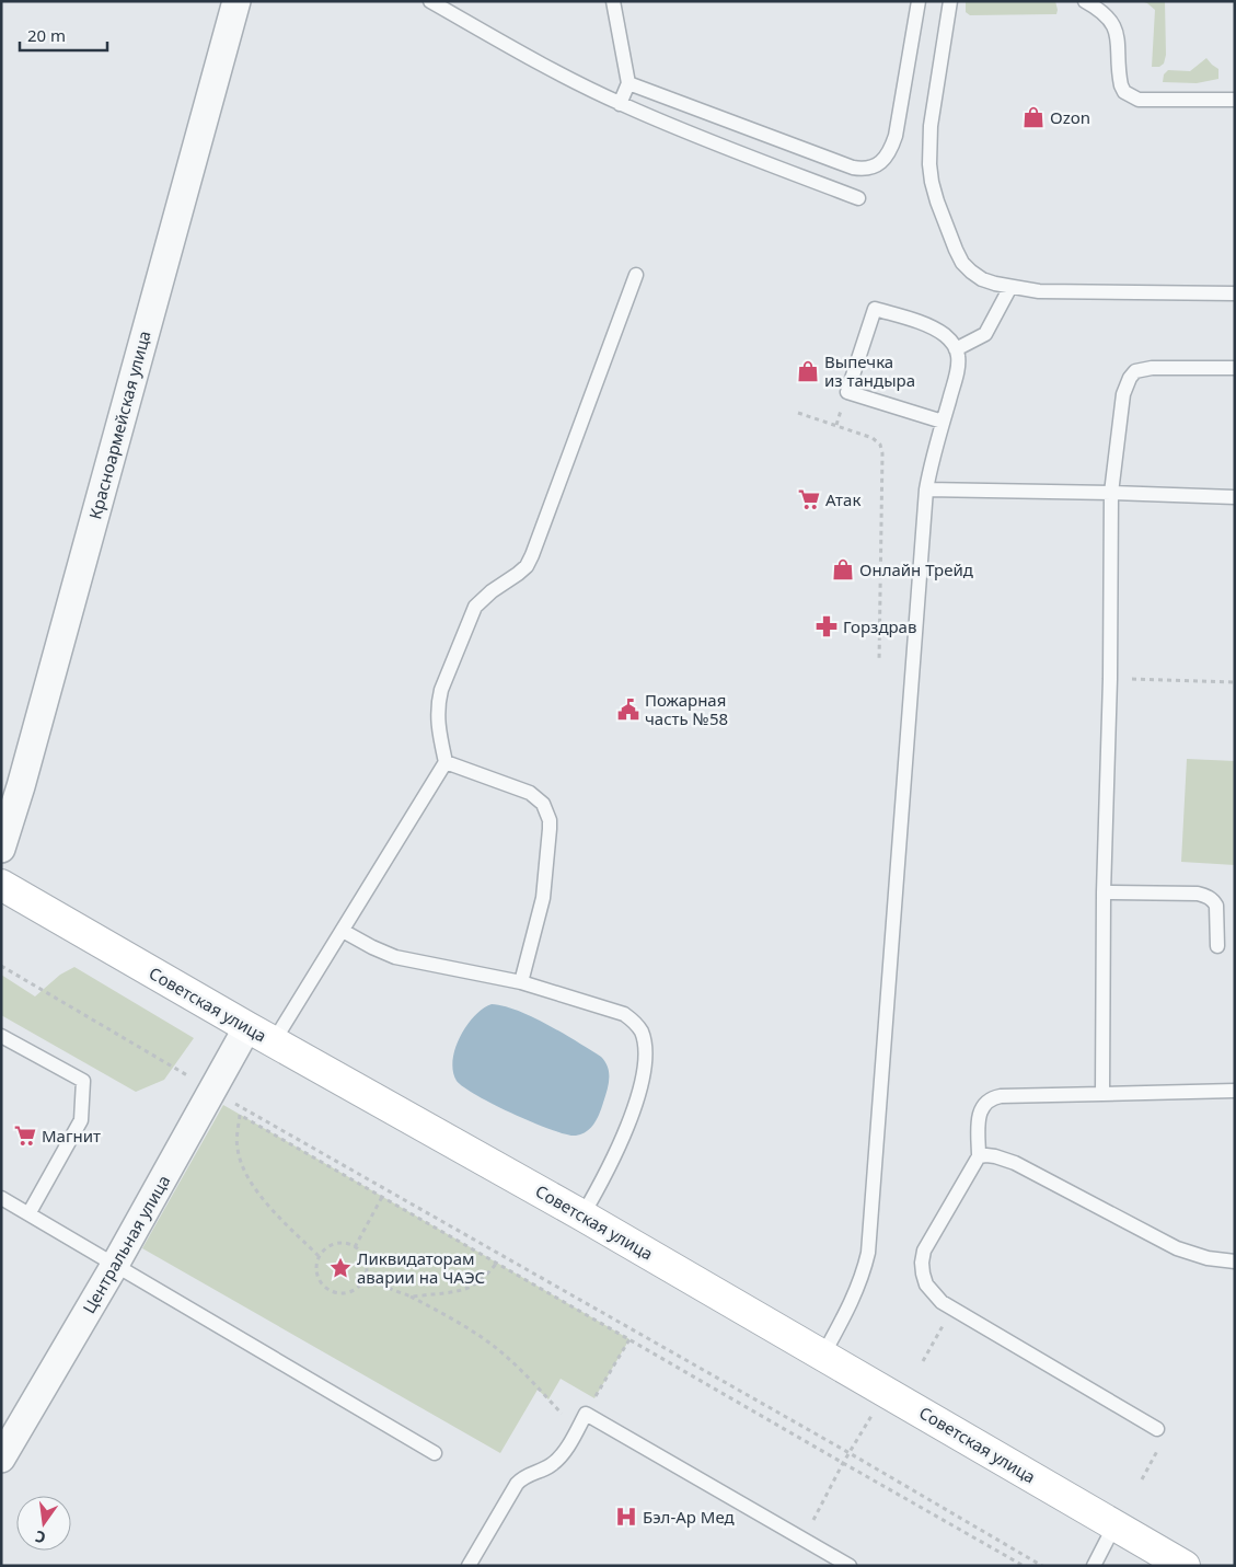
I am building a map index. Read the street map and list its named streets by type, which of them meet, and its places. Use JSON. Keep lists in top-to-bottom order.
{
  "streets": {
    "main road": ["Советская улица"],
    "street": ["Красноармейская улица", "Центральная улица"]
  },
  "crossings": [
    ["Советская улица", "Центральная улица"]
  ],
  "places": {
    "shop": ["Ozon", "Выпечка из тандыра", "Онлайн Трейд"],
    "supermarket": ["Атак", "Магнит"],
    "pharmacy": ["Горздрав"],
    "public building": ["Пожарная часть №58"],
    "place": ["Ликвидаторам аварии на ЧАЭС"],
    "hospital": ["Бэл-Ар Мед"]
  },
  "scale_bar": "20 m",
  "north": "bottom"
}
